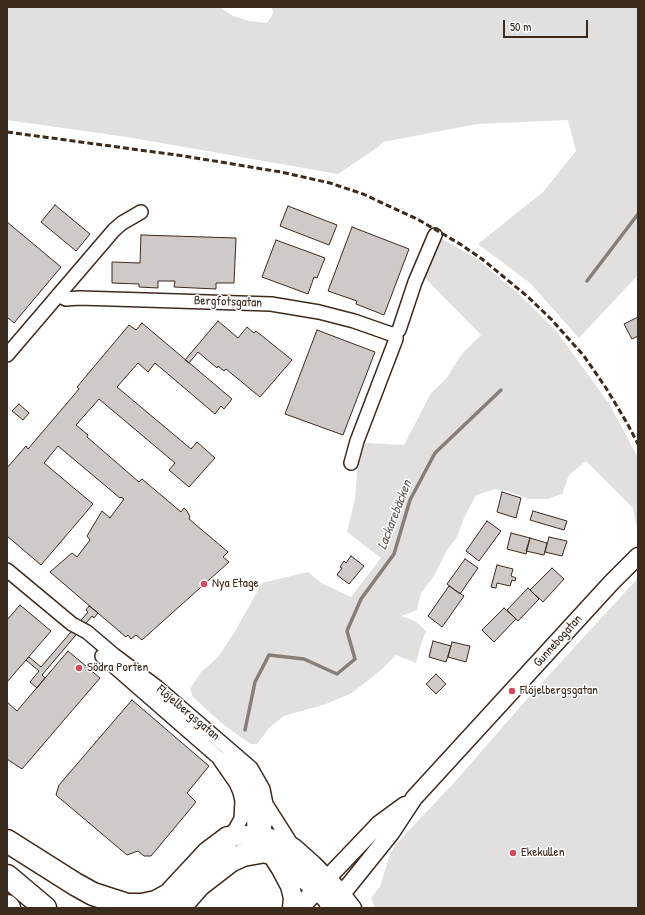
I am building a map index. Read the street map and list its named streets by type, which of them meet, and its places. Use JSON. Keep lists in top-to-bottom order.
{
  "streets": {
    "main road": ["Gunnebogatan", "Flöjelbergsgatan"],
    "street": ["Bergfotsgatan"]
  },
  "crossings": [
    ["Gunnebogatan", "Flöjelbergsgatan"]
  ],
  "water": ["Lackarebäcken"],
  "places": [
    "Nya Etage",
    "Södra Porten",
    "Flöjelbergsgatan",
    "Ekekullen"
  ],
  "scale_bar": "50 m"
}
